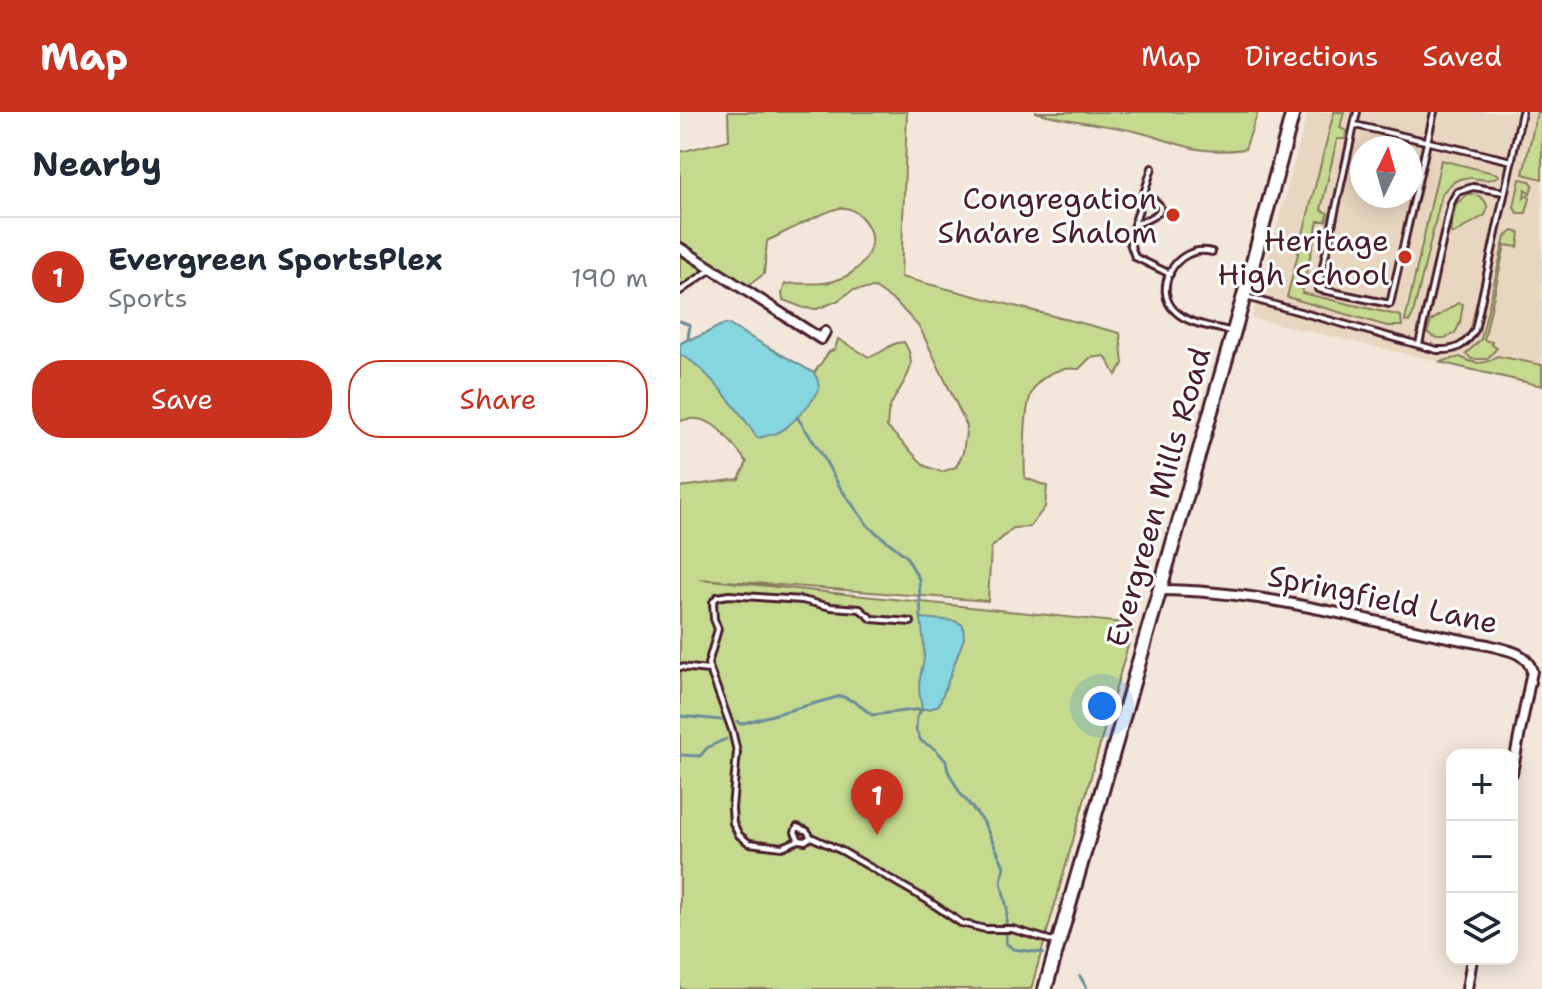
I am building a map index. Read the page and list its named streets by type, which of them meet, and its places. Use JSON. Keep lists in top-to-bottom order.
{
  "streets": {
    "main road": ["Evergreen Mills Road"],
    "street": ["Springfield Lane"]
  },
  "crossings": [
    ["Evergreen Mills Road", "Springfield Lane"]
  ],
  "places": ["Congregation Sha'are Shalom", "Heritage High School"],
  "north": "top",
  "page": {
    "header": "Map",
    "nav": ["Map", "Directions", "Saved"],
    "heading": "Nearby",
    "list": [
      {
        "mark": "1",
        "name": "Evergreen SportsPlex",
        "note": "Sports",
        "value": "190 m"
      }
    ],
    "buttons": ["Save", "Share"],
    "map_buttons": ["+", "−"],
    "pins": "1"
  }
}
